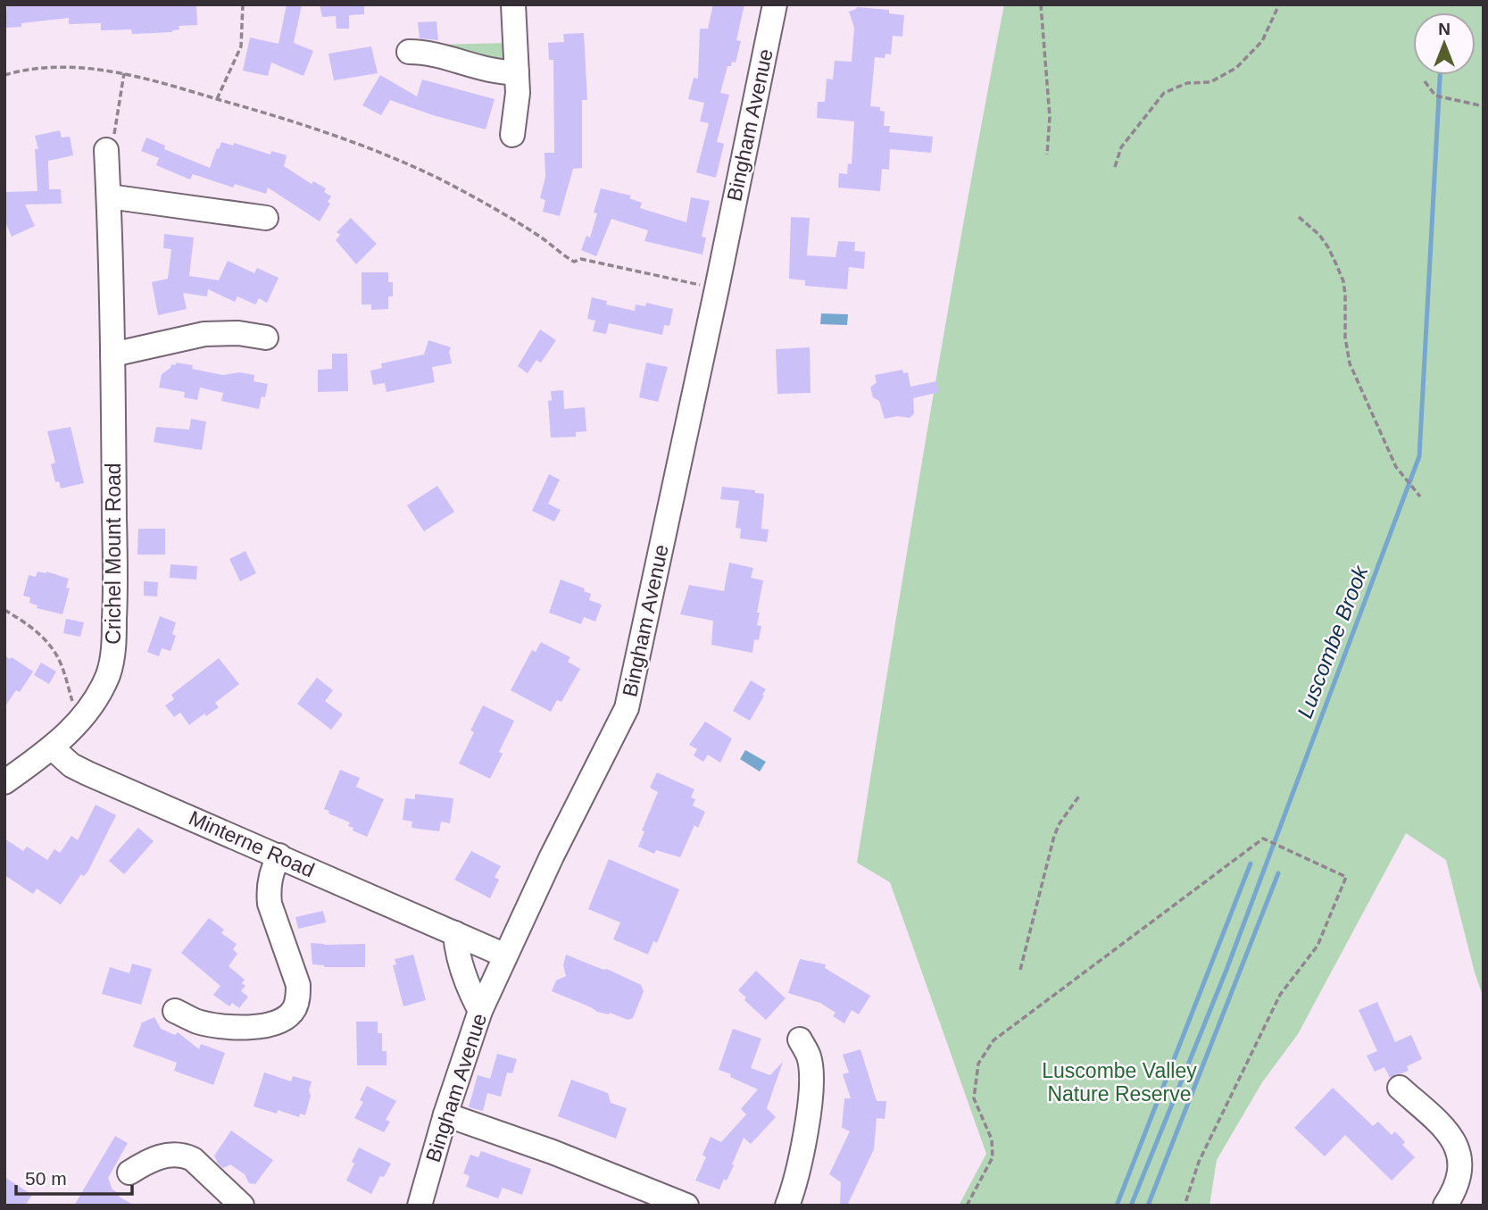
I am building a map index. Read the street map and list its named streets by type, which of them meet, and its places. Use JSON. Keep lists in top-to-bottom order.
{
  "streets": {
    "street": ["Bingham Avenue", "Crichel Mount Road", "Minterne Road"]
  },
  "crossings": [
    ["Bingham Avenue", "Minterne Road"],
    ["Crichel Mount Road", "Minterne Road"]
  ],
  "water": ["Luscombe Brook"],
  "parks": ["Luscombe Valley Nature Reserve"],
  "scale_bar": "50 m",
  "north": "top"
}
